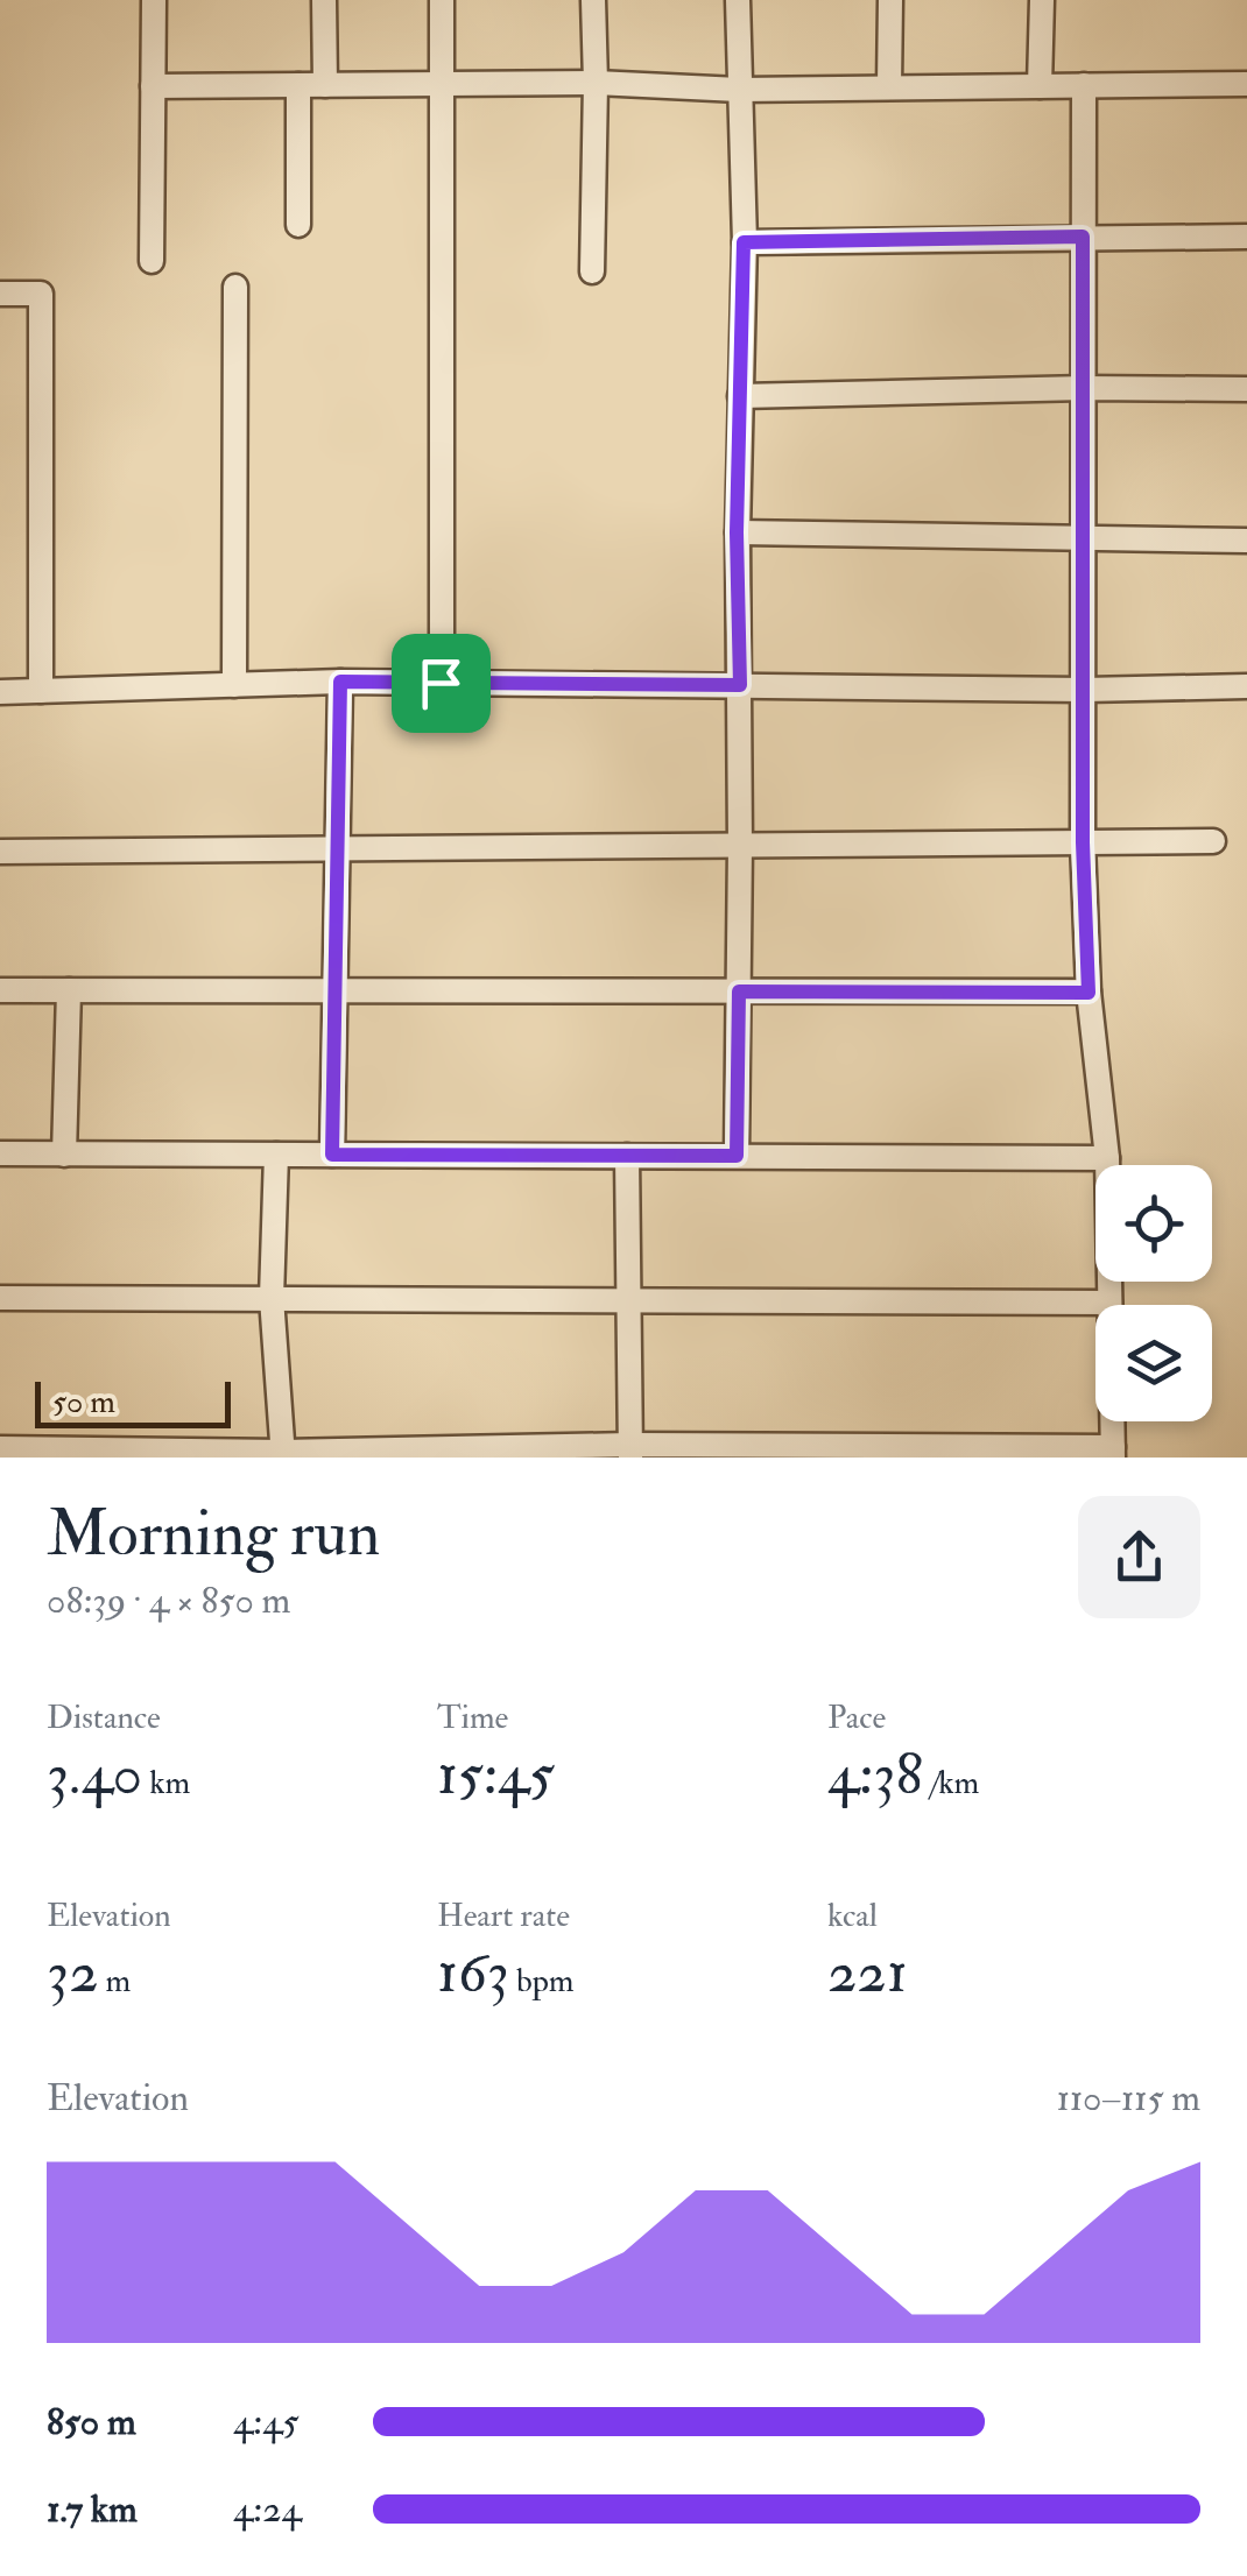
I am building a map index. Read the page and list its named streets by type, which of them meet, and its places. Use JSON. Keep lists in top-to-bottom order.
{
  "scale_bar": "50 m",
  "page": {
    "scale": "50 m",
    "heading": ["Morning run", "08:39 · 4 × 850 m"],
    "stats": [
      ["Distance", "3.40 km"],
      ["Time", "15:45"],
      ["Pace", "4:38 /km"],
      ["Elevation", "32 m"],
      ["Heart rate", "163 bpm"],
      ["kcal", "221"]
    ],
    "chart": ["Elevation", "110–115 m"],
    "list": [
      {
        "name": "850 m",
        "note": "4:45"
      },
      {
        "name": "1.7 km",
        "note": "4:24"
      }
    ]
  }
}
